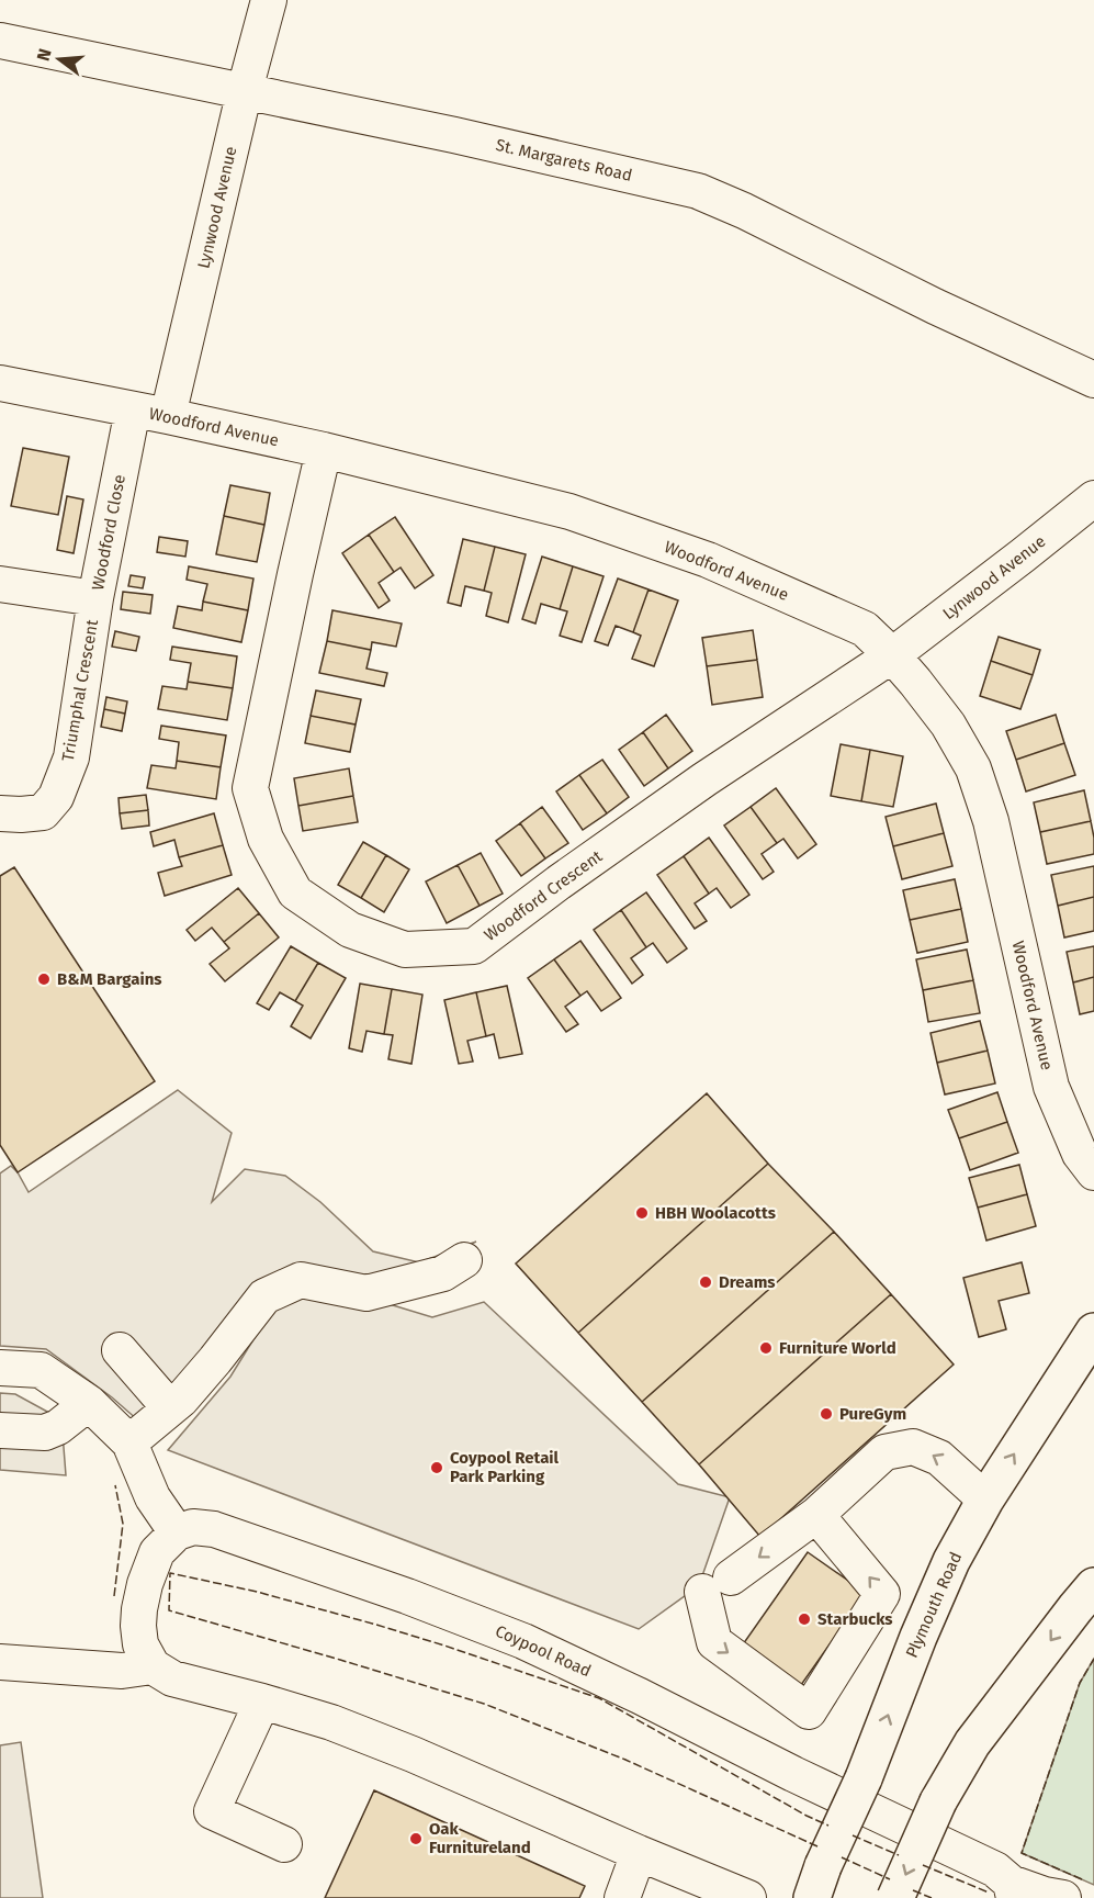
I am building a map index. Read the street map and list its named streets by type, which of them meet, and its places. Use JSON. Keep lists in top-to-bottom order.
{
  "streets": {
    "main road": ["Plymouth Road"],
    "street": [
      "St. Margarets Road",
      "Lynwood Avenue",
      "Woodford Avenue",
      "Woodford Close",
      "Triumphal Crescent",
      "Woodford Crescent",
      "Coypool Road"
    ]
  },
  "crossings": [
    ["St. Margarets Road", "Lynwood Avenue"],
    ["Lynwood Avenue", "Woodford Avenue"],
    ["Lynwood Avenue", "Woodford Crescent"],
    ["Woodford Avenue", "Woodford Close"],
    ["Woodford Avenue", "Woodford Crescent"],
    ["Woodford Close", "Triumphal Crescent"]
  ],
  "places": [
    "B&M Bargains",
    "HBH Woolacotts",
    "Dreams",
    "Furniture World",
    "PureGym",
    "Coypool Retail Park Parking",
    "Starbucks",
    "Oak Furnitureland"
  ],
  "north": "left"
}
